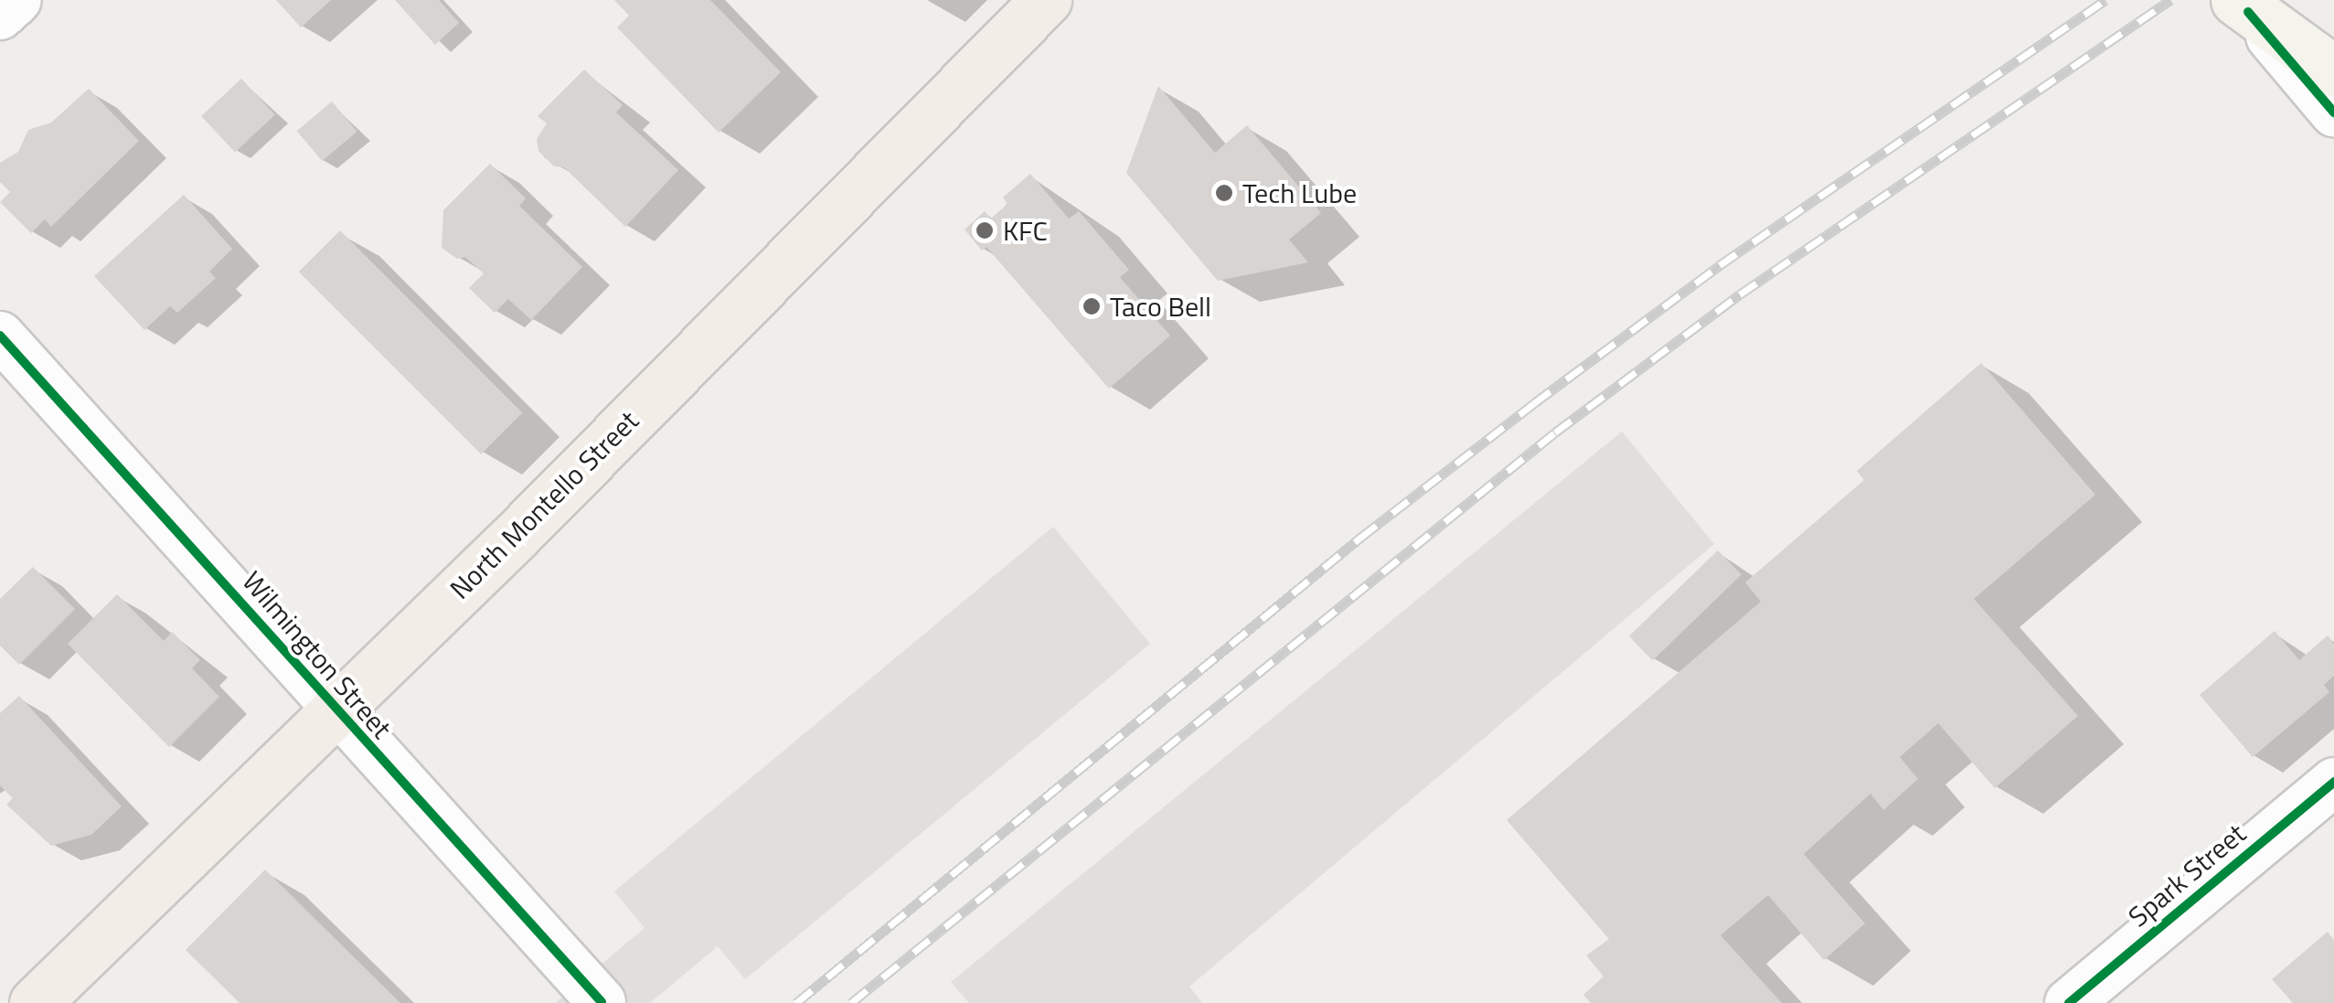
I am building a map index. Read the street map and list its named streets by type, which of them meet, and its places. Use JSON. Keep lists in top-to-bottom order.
{
  "streets": {
    "main road": ["North Montello Street"],
    "street": ["Wilmington Street", "Spark Street"]
  },
  "crossings": [
    ["North Montello Street", "Wilmington Street"]
  ],
  "places": ["Tech Lube", "KFC", "Taco Bell"]
}
